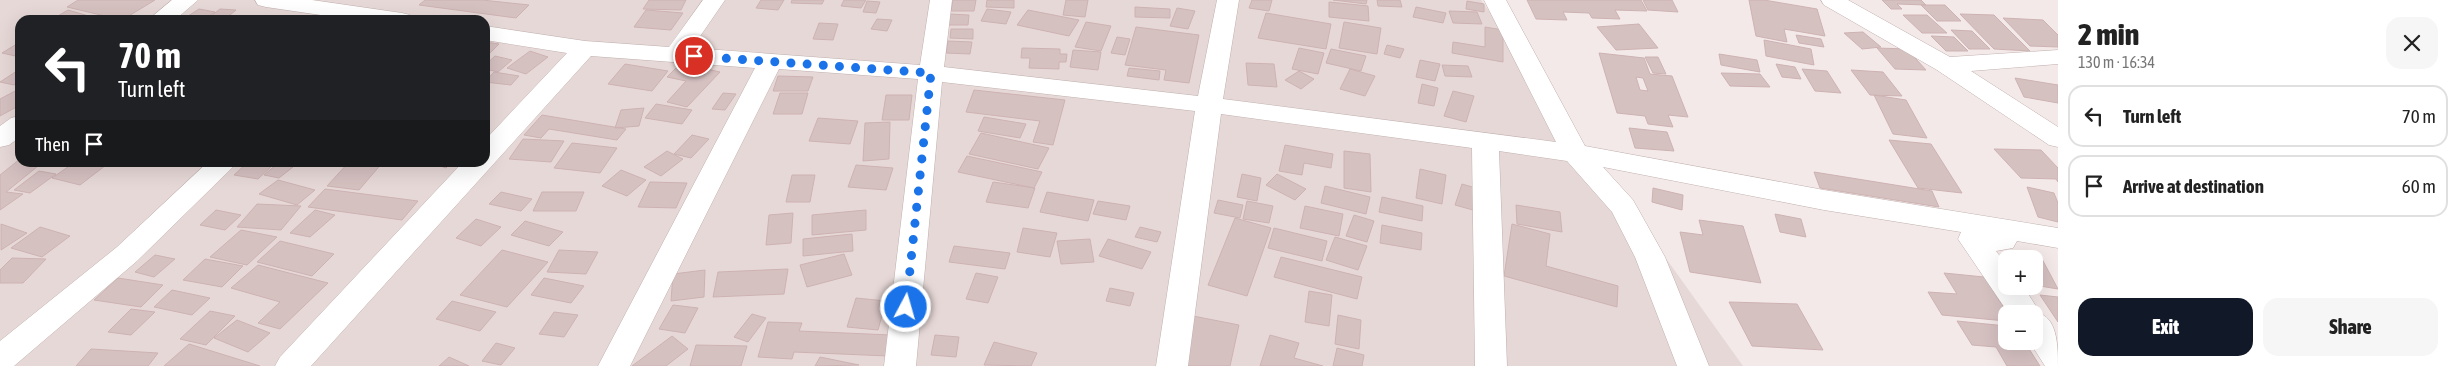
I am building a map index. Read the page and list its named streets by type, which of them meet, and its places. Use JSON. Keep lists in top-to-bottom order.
{
  "page": {
    "heading": ["2 min", "130 m · 16:34"],
    "turn": ["70 m", "Turn left"],
    "list": [
      {
        "name": "Turn left",
        "value": "70 m"
      },
      {
        "name": "Arrive at destination",
        "value": "60 m"
      }
    ],
    "then": "Then",
    "map_buttons": ["+", "−"],
    "buttons": ["Exit", "Share"]
  }
}
